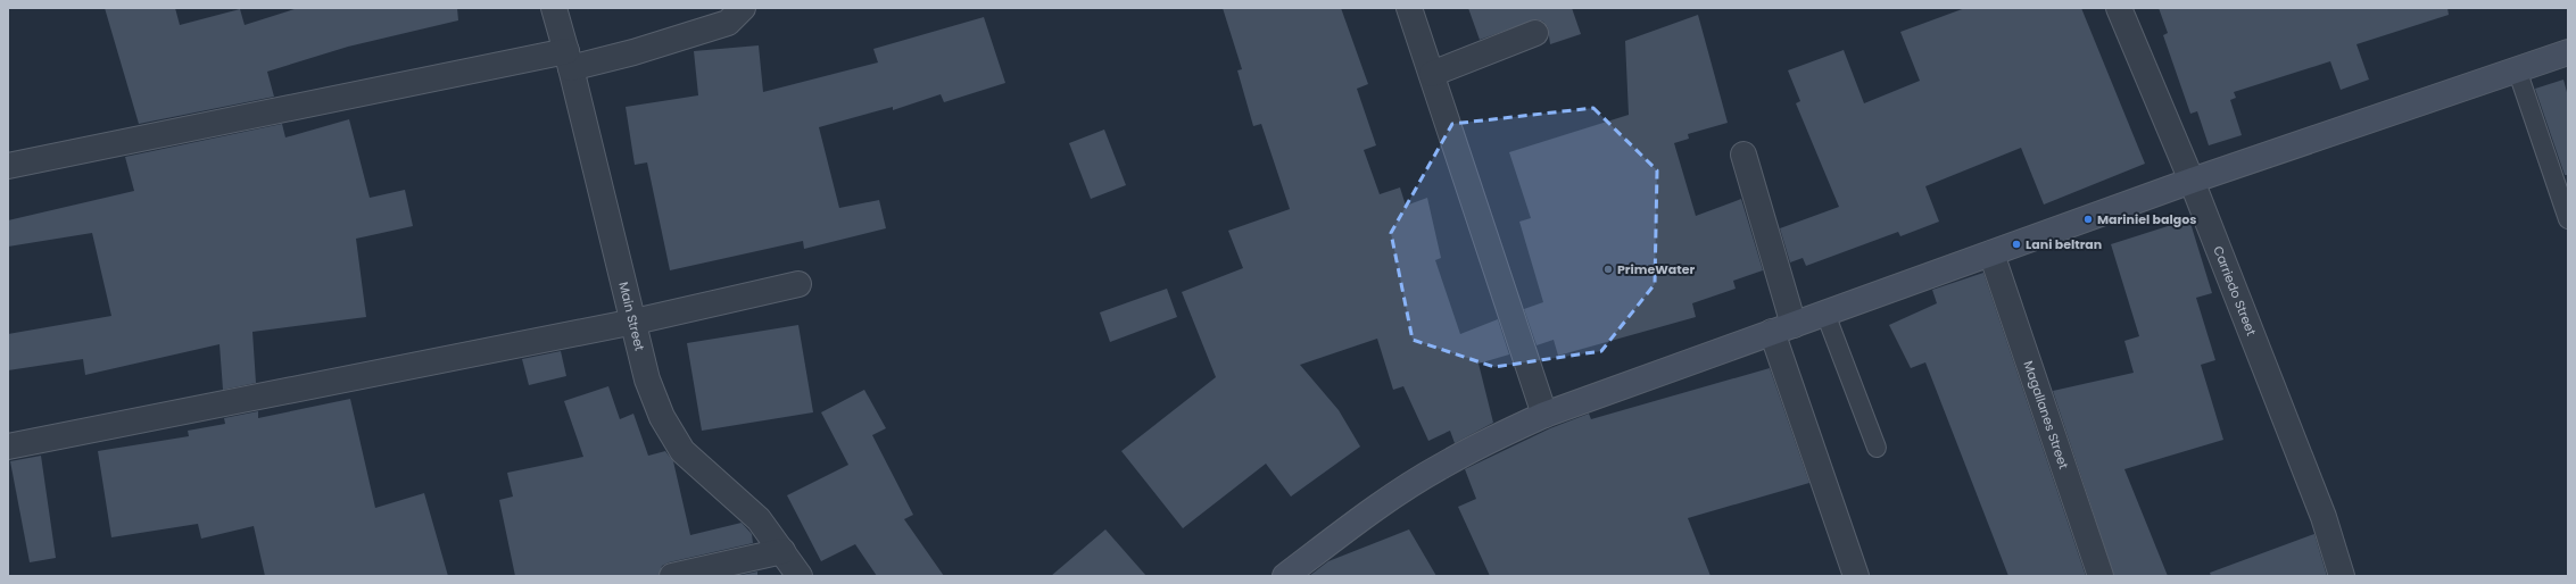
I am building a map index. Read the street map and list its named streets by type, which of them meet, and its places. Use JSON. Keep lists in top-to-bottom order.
{
  "streets": {
    "street": ["Carriedo Street", "Main Street", "Magallanes Street"]
  },
  "places": ["Mariniel balgos", "Lani beltran", "PrimeWater"]
}
